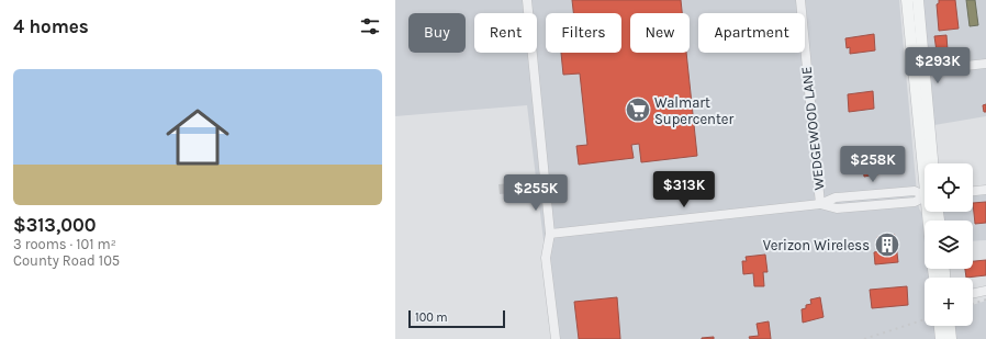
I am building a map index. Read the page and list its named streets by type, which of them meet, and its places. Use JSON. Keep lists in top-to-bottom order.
{
  "streets": {
    "street": ["WEDGEWOOD LANE"]
  },
  "places": {
    "supermarket": ["Walmart Supercenter"],
    "building": ["Verizon Wireless"]
  },
  "scale_bar": "100 m",
  "page": {
    "heading": "4 homes",
    "chip": [
      "Buy",
      "Rent",
      "Filters",
      "New",
      "Apartment"
    ],
    "price": [
      "$293K",
      "$258K",
      "$313K",
      "$255K"
    ],
    "list": [
      {
        "name": "$313,000",
        "note": "3 rooms · 101 m² · County Road 105"
      }
    ],
    "map_buttons": "+",
    "scale": "100 m"
  }
}
